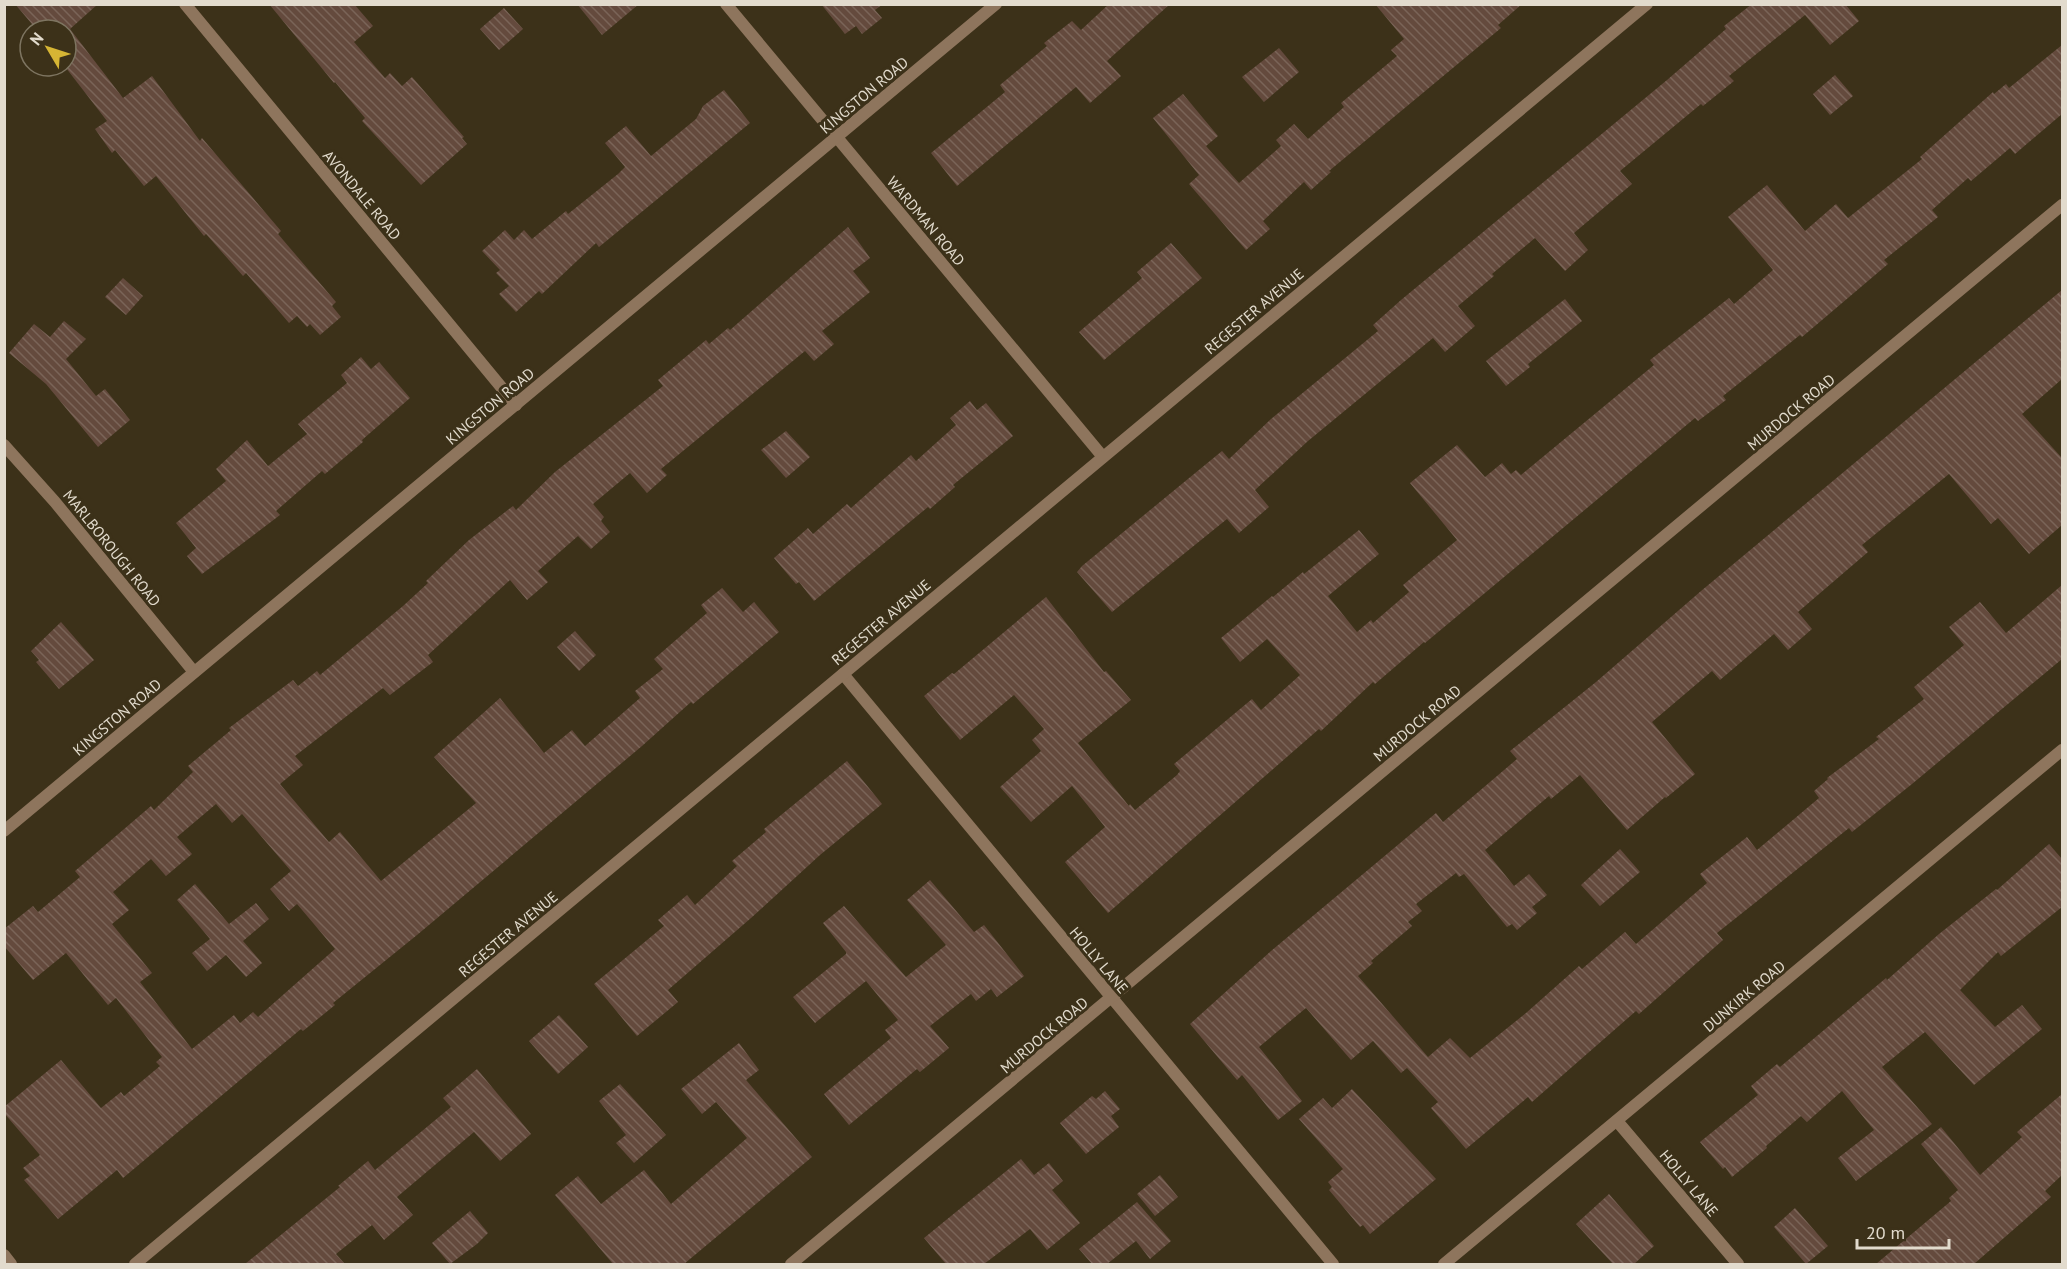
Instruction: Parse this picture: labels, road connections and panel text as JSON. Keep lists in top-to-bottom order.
{
  "streets": {
    "street": [
      "KINGSTON ROAD",
      "AVONDALE ROAD",
      "WARDMAN ROAD",
      "REGESTER AVENUE",
      "MURDOCK ROAD",
      "MARLBOROUGH ROAD",
      "HOLLY LANE",
      "DUNKIRK ROAD"
    ]
  },
  "crossings": [
    ["KINGSTON ROAD", "AVONDALE ROAD"],
    ["KINGSTON ROAD", "WARDMAN ROAD"],
    ["KINGSTON ROAD", "MARLBOROUGH ROAD"],
    ["WARDMAN ROAD", "REGESTER AVENUE"],
    ["REGESTER AVENUE", "HOLLY LANE"],
    ["MURDOCK ROAD", "HOLLY LANE"],
    ["HOLLY LANE", "DUNKIRK ROAD"]
  ],
  "scale_bar": "20 m",
  "north": "top left"
}
